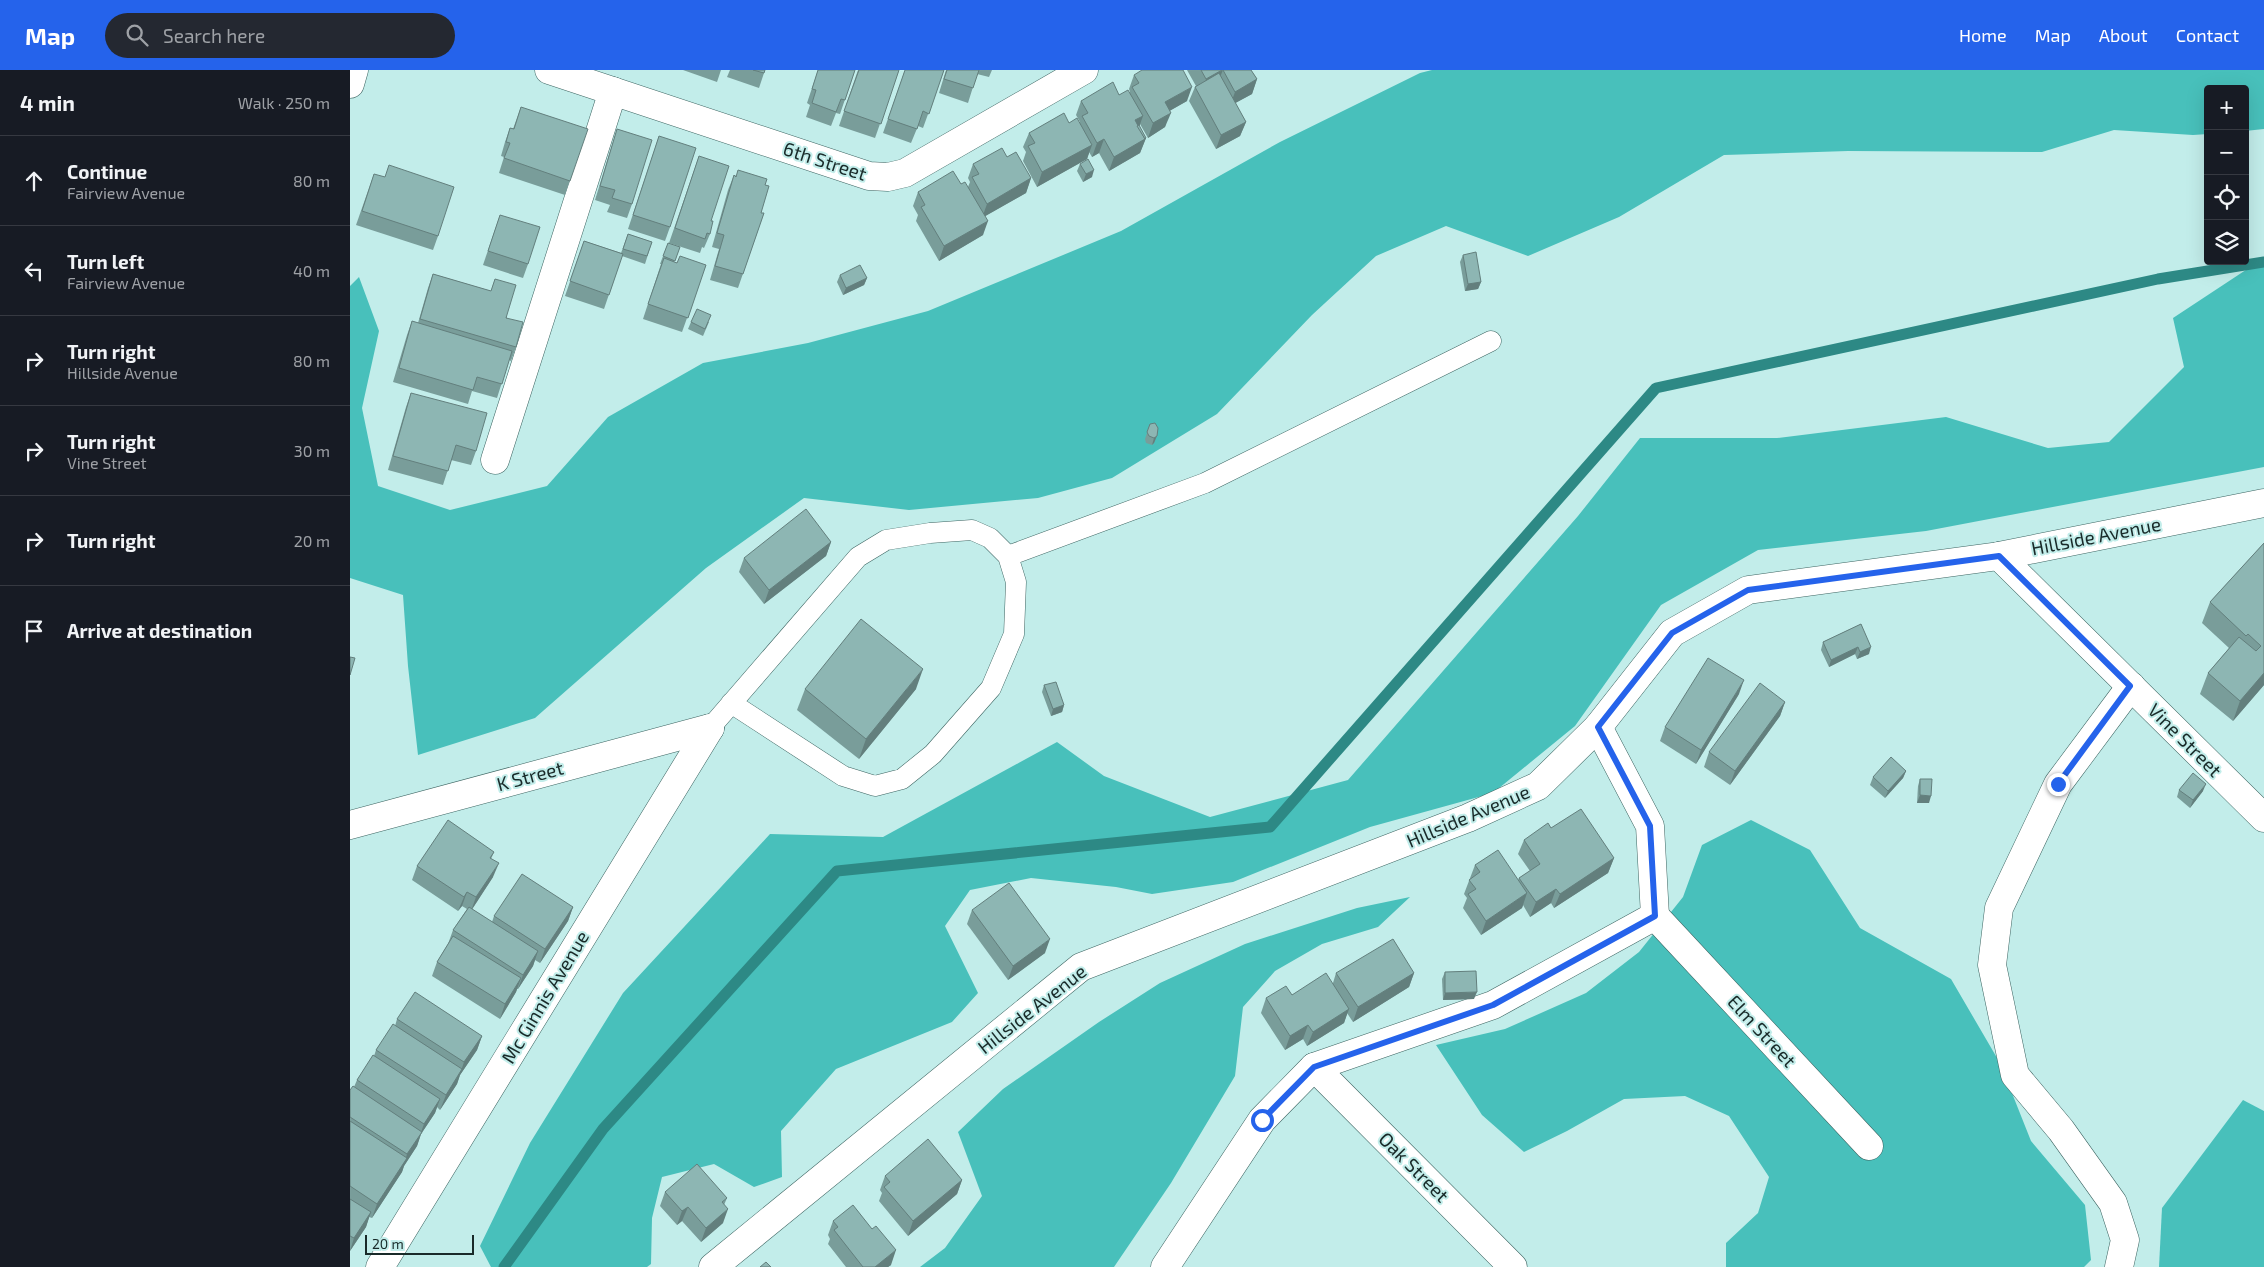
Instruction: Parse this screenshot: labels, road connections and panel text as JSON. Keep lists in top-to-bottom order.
{
  "streets": {
    "street": [
      "6th Street",
      "Hillside Avenue",
      "Vine Street",
      "K Street",
      "Mc Ginnis Avenue",
      "Elm Street",
      "Oak Street"
    ]
  },
  "crossings": [
    ["Hillside Avenue", "Vine Street"],
    ["K Street", "Mc Ginnis Avenue"]
  ],
  "scale_bar": "20 m",
  "page": {
    "header": "Map",
    "search": "Search here",
    "nav": [
      "Home",
      "Map",
      "About",
      "Contact"
    ],
    "heading": ["4 min", "Walk · 250 m"],
    "map_buttons": ["+", "−"],
    "list": [
      ["Continue", "Fairview Avenue", "80 m"],
      ["Turn left", "Fairview Avenue", "40 m"],
      ["Turn right", "Hillside Avenue", "80 m"],
      ["Turn right", "Vine Street", "30 m"],
      ["Turn right", "20 m"],
      "Arrive at destination"
    ],
    "scale": "20 m"
  }
}
